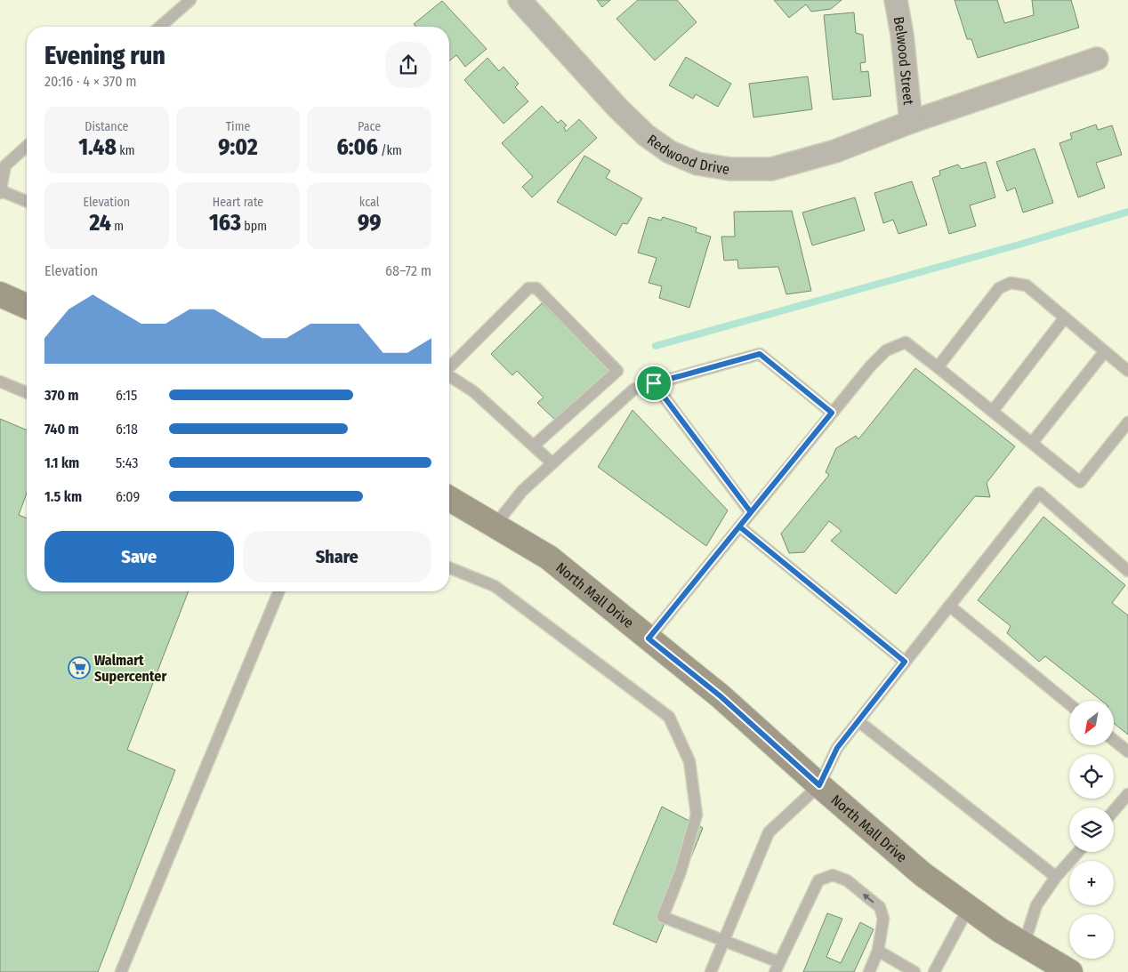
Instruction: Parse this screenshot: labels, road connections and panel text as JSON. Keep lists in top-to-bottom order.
{
  "streets": {
    "street": ["Belwood Street", "Redwood Drive", "North Mall Drive"]
  },
  "crossings": [
    ["Belwood Street", "Redwood Drive"]
  ],
  "places": {
    "supermarket": ["Walmart Supercenter"]
  },
  "north": "bottom left",
  "page": {
    "heading": ["Evening run", "20:16 · 4 × 370 m"],
    "stats": [
      ["Distance", "1.48 km"],
      ["Time", "9:02"],
      ["Pace", "6:06 /km"],
      ["Elevation", "24 m"],
      ["Heart rate", "163 bpm"],
      ["kcal", "99"]
    ],
    "chart": ["Elevation", "68–72 m"],
    "list": [
      {
        "name": "370 m",
        "note": "6:15"
      },
      {
        "name": "740 m",
        "note": "6:18"
      },
      {
        "name": "1.1 km",
        "note": "5:43"
      },
      {
        "name": "1.5 km",
        "note": "6:09"
      }
    ],
    "buttons": ["Save", "Share"],
    "map_buttons": ["+", "−"]
  }
}
